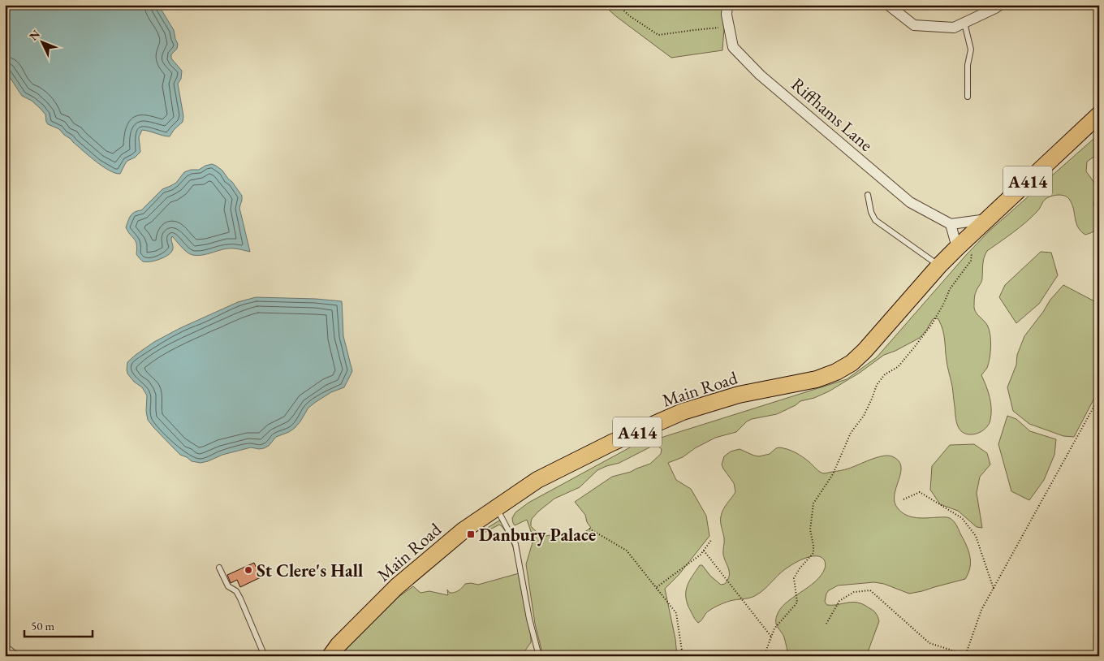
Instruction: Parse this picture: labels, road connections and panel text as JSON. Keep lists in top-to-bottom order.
{
  "streets": {
    "main road": ["A414", "Main Road"],
    "street": ["Riffhams Lane"]
  },
  "crossings": [
    ["A414", "Main Road"]
  ],
  "places": {
    "transit": ["Danbury Palace"],
    "other": ["St Clere's Hall"]
  },
  "scale_bar": "50 m",
  "north": "top left"
}
